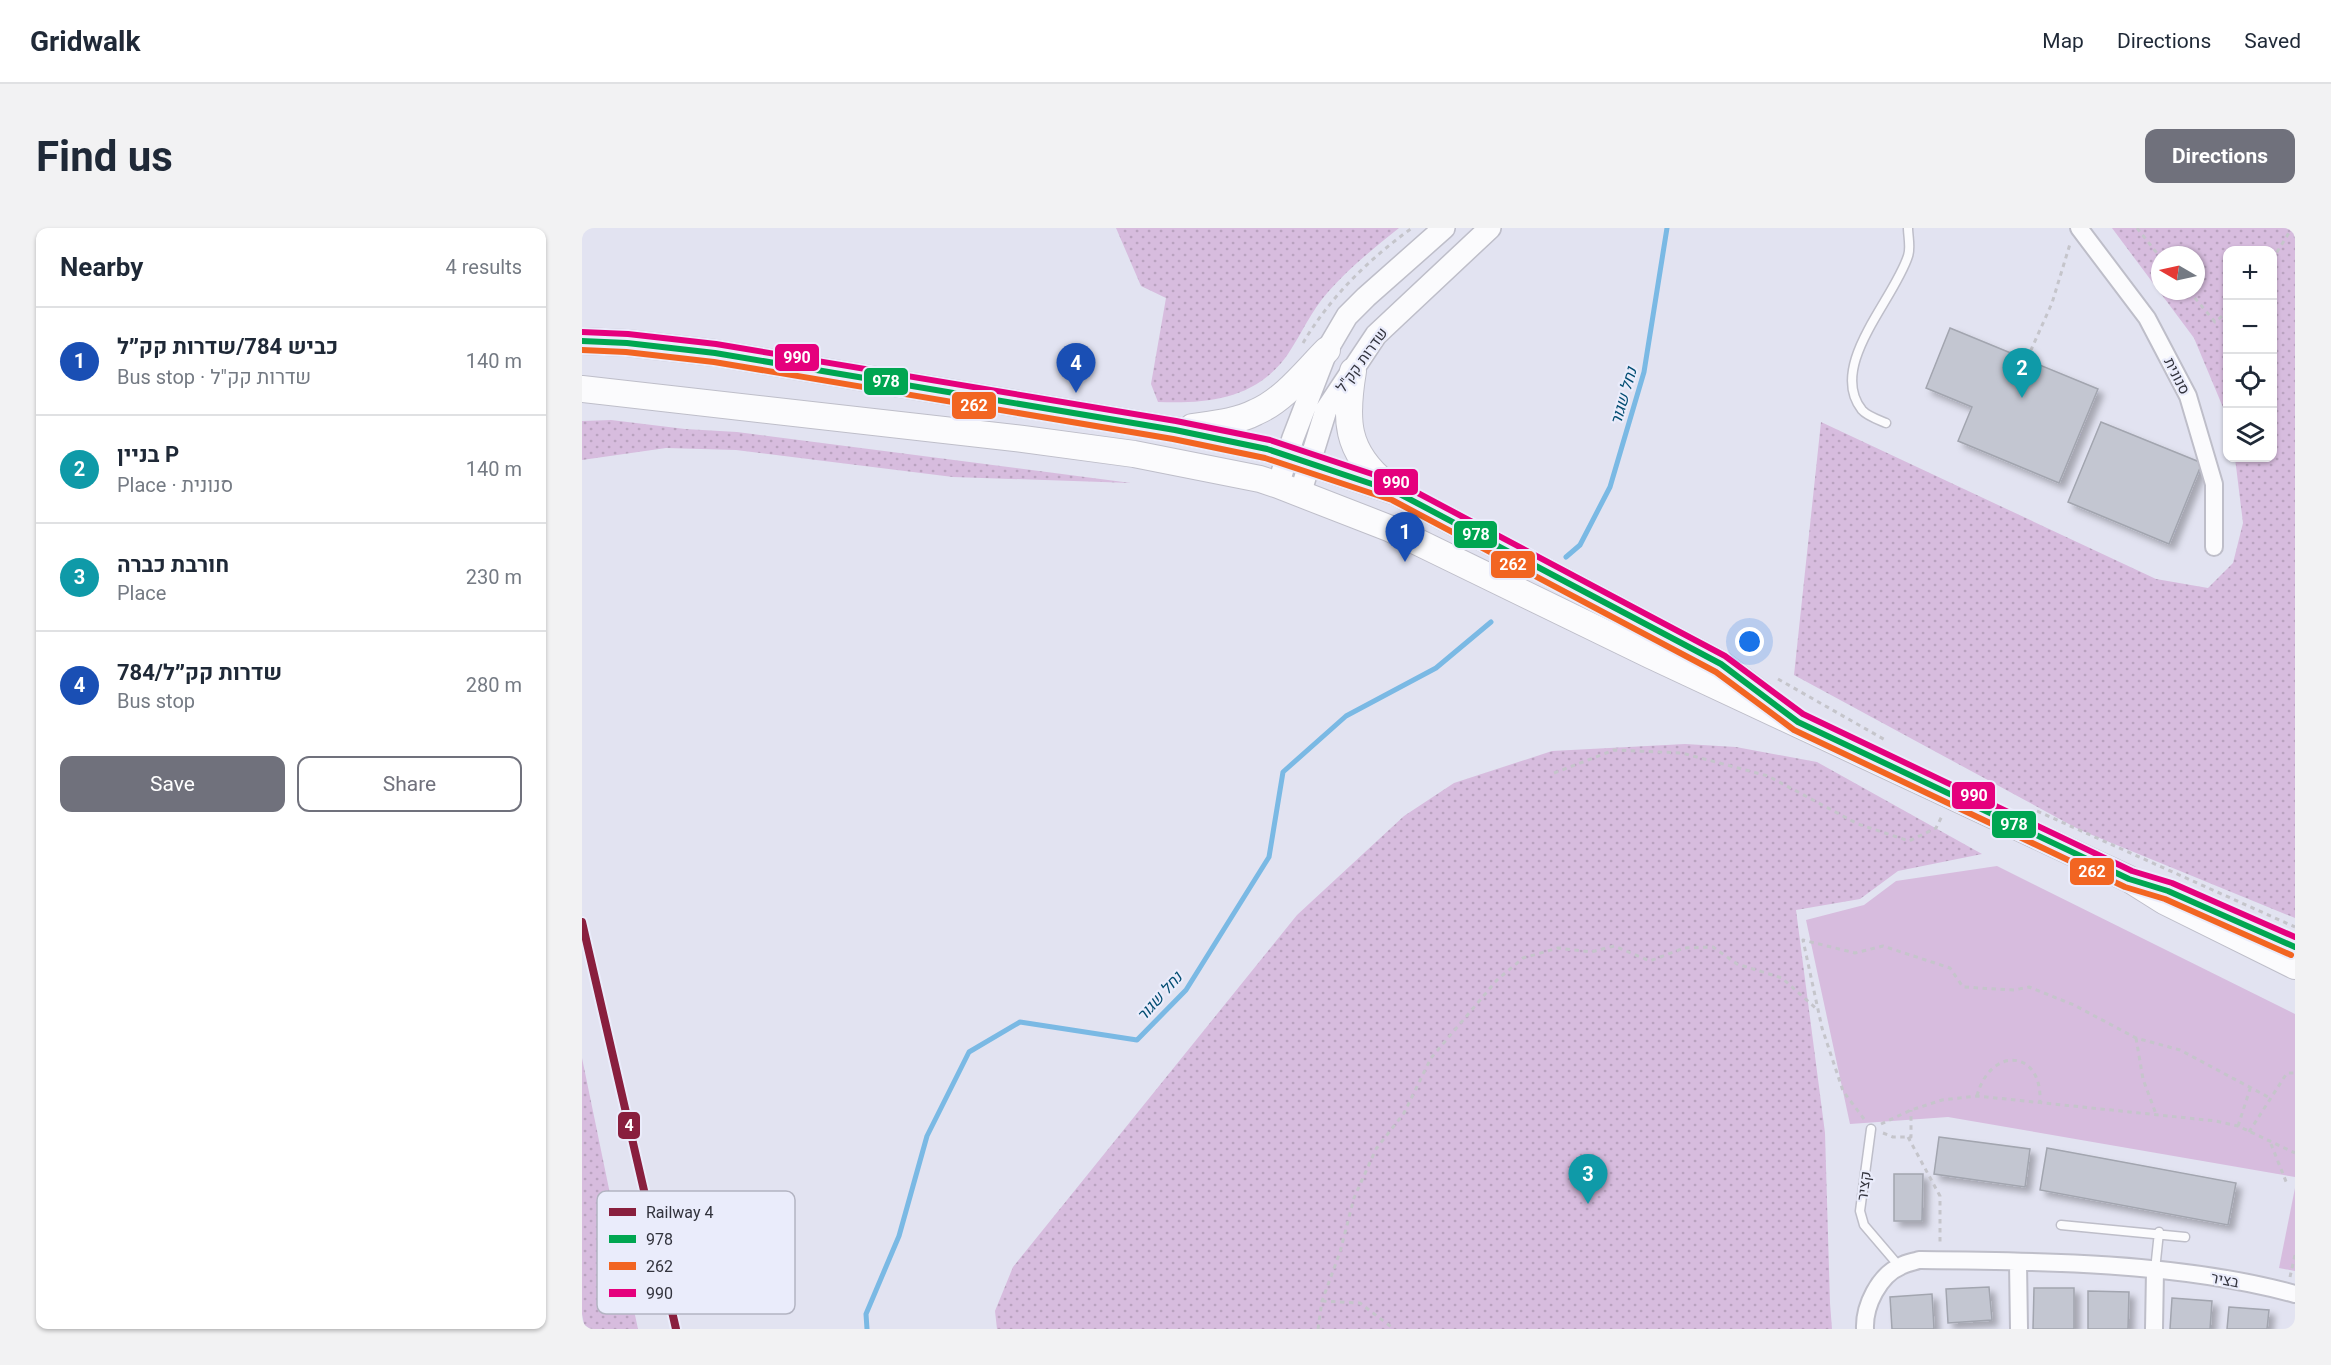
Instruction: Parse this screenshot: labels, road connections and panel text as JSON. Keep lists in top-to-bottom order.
{
  "streets": {
    "street": ["שדרות קק\"ל", "סנונית", "בציר"],
    "lane": ["קציר"]
  },
  "water": ["נחל שגור"],
  "lines": [
    "transit line 990",
    "transit line 978",
    "transit line 262",
    "rail line 4"
  ],
  "legend": [
    "Railway 4",
    "978",
    "262",
    "990"
  ],
  "north": "left",
  "page": {
    "header": "Gridwalk",
    "nav": ["Map", "Directions", "Saved"],
    "buttons": [
      "Directions",
      ["Save", "Share"]
    ],
    "title": "Find us",
    "heading": ["Nearby", "4 results"],
    "map_buttons": ["+", "−"],
    "list": [
      {
        "mark": "1",
        "name": "כביש 784/שדרות קק״ל",
        "note": "Bus stop · שדרות קק\"ל",
        "value": "140 m"
      },
      {
        "mark": "2",
        "name": "בניין P",
        "note": "Place · סנונית",
        "value": "140 m"
      },
      {
        "mark": "3",
        "name": "חורבת כברה",
        "note": "Place",
        "value": "230 m"
      },
      {
        "mark": "4",
        "name": "784/שדרות קק״ל",
        "note": "Bus stop",
        "value": "280 m"
      }
    ],
    "pins": [
      "4",
      "2",
      "1",
      "3"
    ]
  }
}
